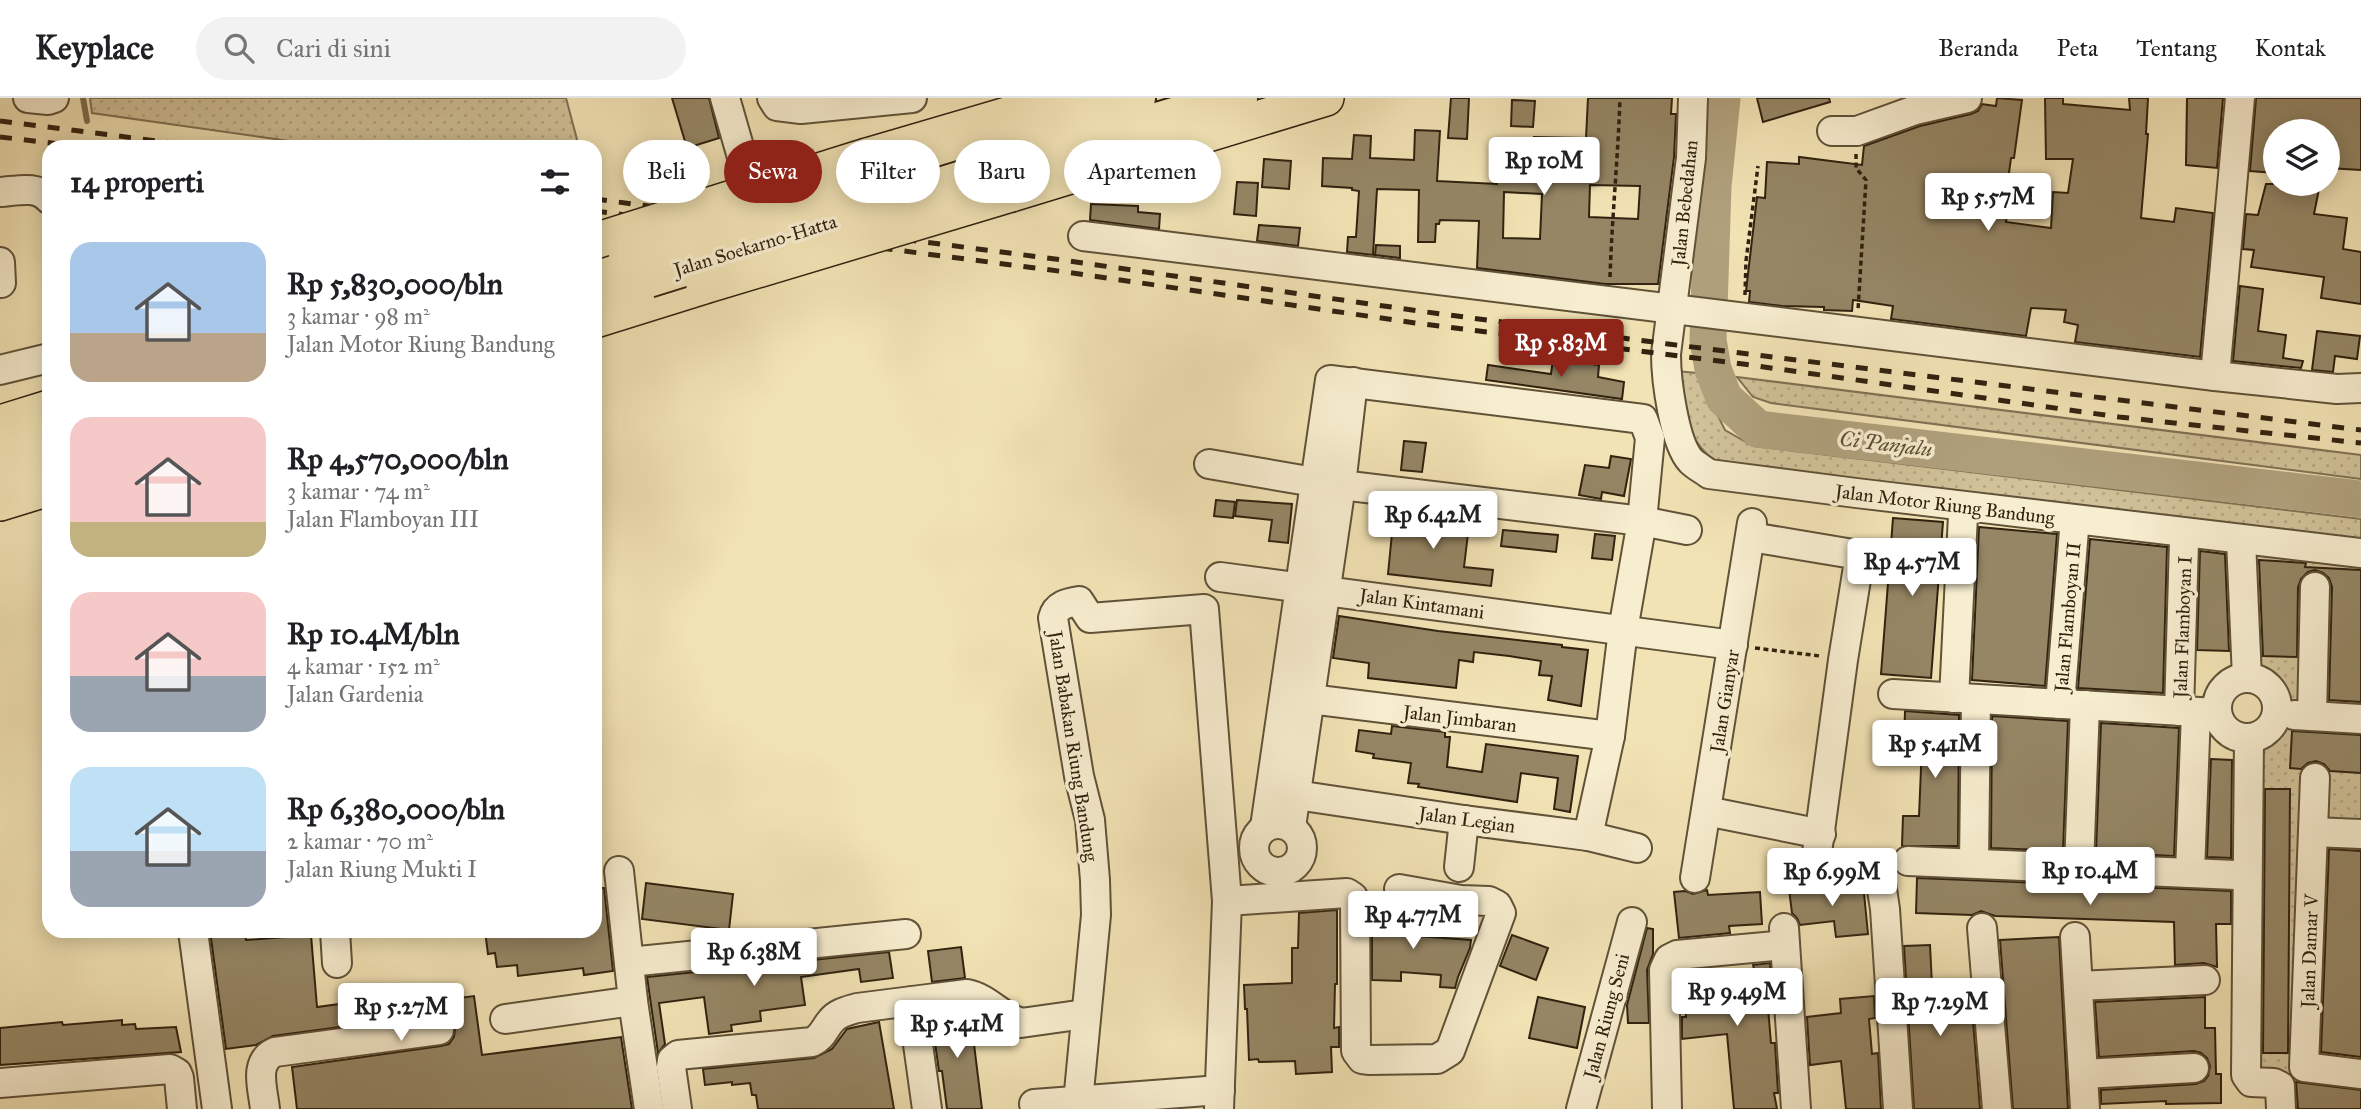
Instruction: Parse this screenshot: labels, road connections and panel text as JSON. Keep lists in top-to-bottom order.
{
  "streets": {
    "highway": ["Jalan Soekarno-Hatta"],
    "street": [
      "Jalan Bebedahan",
      "Jalan Motor Riung Bandung",
      "Jalan Kintamani",
      "Jalan Flamboyan II",
      "Jalan Flamboyan I",
      "Jalan Gianyar",
      "Jalan Jimbaran",
      "Jalan Babakan Riung Bandung",
      "Jalan Legian",
      "Jalan Damar V",
      "Jalan Riung Seni"
    ]
  },
  "crossings": [
    ["Jalan Bebedahan", "Jalan Motor Riung Bandung"],
    ["Jalan Kintamani", "Jalan Gianyar"]
  ],
  "water": ["Ci Panjalu"],
  "page": {
    "header": "Keyplace",
    "search": "Cari di sini",
    "nav": [
      "Beranda",
      "Peta",
      "Tentang",
      "Kontak"
    ],
    "price": [
      "Rp 10M",
      "Rp 5.57M",
      "Rp 5.83M",
      "Rp 6.42M",
      "Rp 4.57M",
      "Rp 5.41M",
      "Rp 10.4M",
      "Rp 6.99M",
      "Rp 4.77M",
      "Rp 6.38M",
      "Rp 9.49M",
      "Rp 7.29M",
      "Rp 5.27M",
      "Rp 5.41M"
    ],
    "chip": [
      "Beli",
      "Sewa",
      "Filter",
      "Baru",
      "Apartemen"
    ],
    "heading": "14 properti",
    "list": [
      {
        "name": "Rp 5,830,000/bln",
        "note": "3 kamar · 98 m² · Jalan Motor Riung Bandung"
      },
      {
        "name": "Rp 4,570,000/bln",
        "note": "3 kamar · 74 m² · Jalan Flamboyan III"
      },
      {
        "name": "Rp 10.4M/bln",
        "note": "4 kamar · 152 m² · Jalan Gardenia"
      },
      {
        "name": "Rp 6,380,000/bln",
        "note": "2 kamar · 70 m² · Jalan Riung Mukti I"
      }
    ]
  }
}
